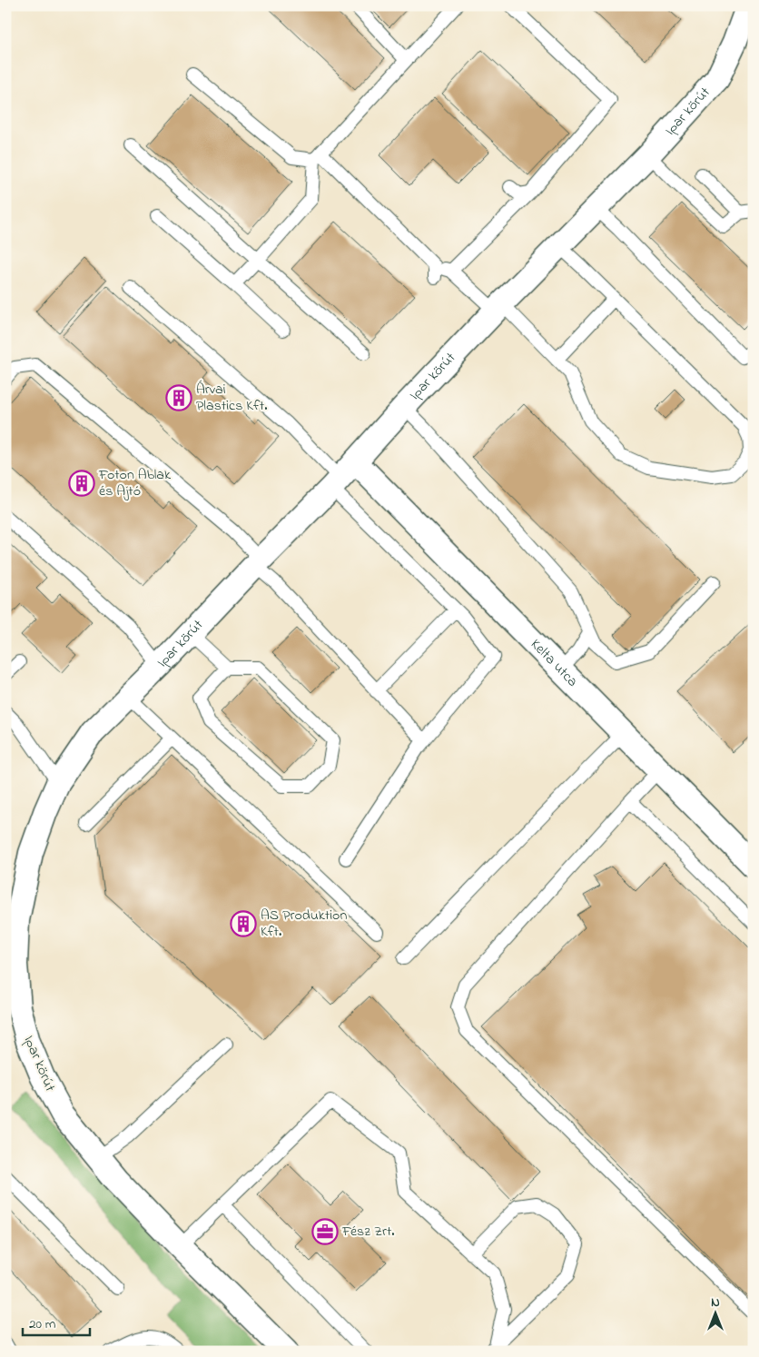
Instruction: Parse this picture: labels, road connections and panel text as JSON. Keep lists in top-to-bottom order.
{
  "streets": {
    "street": ["Ipar körút", "Kelta utca"]
  },
  "crossings": [
    ["Ipar körút", "Kelta utca"]
  ],
  "places": {
    "building": ["Árvai Plastics Kft.", "Foton Ablak és Ajtó", "AS Produktion Kft."],
    "office": ["Fész Zrt."]
  },
  "scale_bar": "20 m",
  "north": "top"
}
